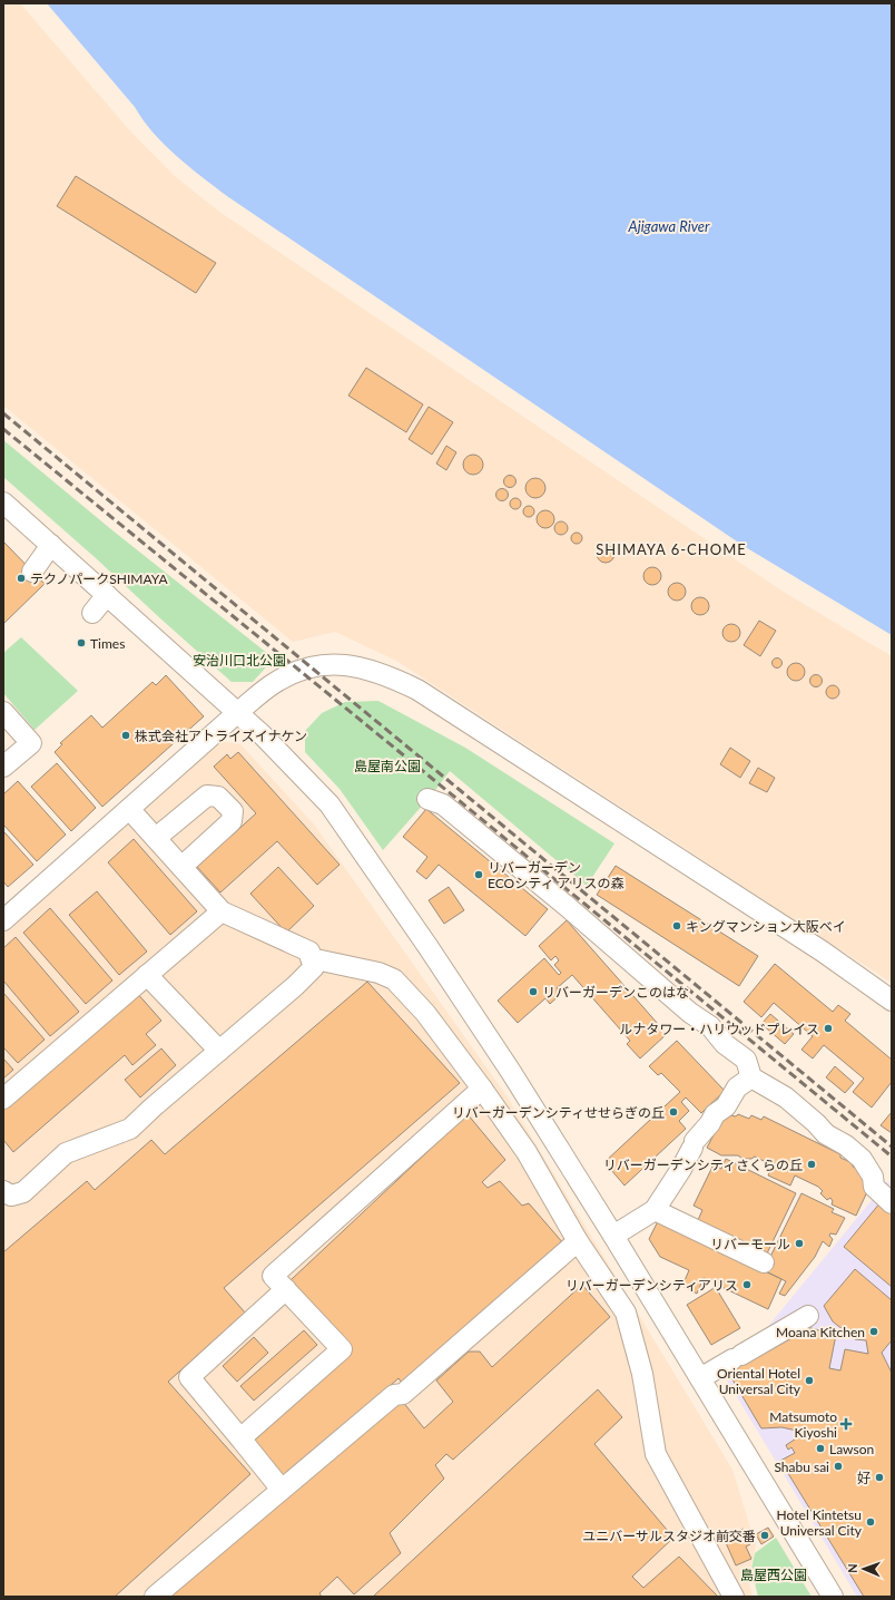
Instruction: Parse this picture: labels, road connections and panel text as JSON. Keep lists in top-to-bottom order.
{
  "districts": ["SHIMAYA 6-CHOME"],
  "water": ["Ajigawa River"],
  "parks": ["安治川口北公園", "島屋南公園", "島屋西公園"],
  "places": {
    "other": [
      "テクノパークSHIMAYA",
      "Times",
      "株式会社アトライズイナケン",
      "リバーガーデン ECOシティ アリスの森",
      "キングマンション大阪ベイ",
      "リバーガーデンこのはな",
      "ルナタワー・ハリウッドプレイス",
      "リバーガーデンシティせせらぎの丘",
      "リバーガーデンシティさくらの丘",
      "リバーモール",
      "リバーガーデンシティアリス",
      "Moana Kitchen",
      "Oriental Hotel Universal City",
      "Lawson",
      "Shabu sai",
      "好",
      "Hotel Kintetsu Universal City",
      "ユニバーサルスタジオ前交番"
    ],
    "health": ["Matsumoto Kiyoshi"]
  },
  "north": "left"
}
